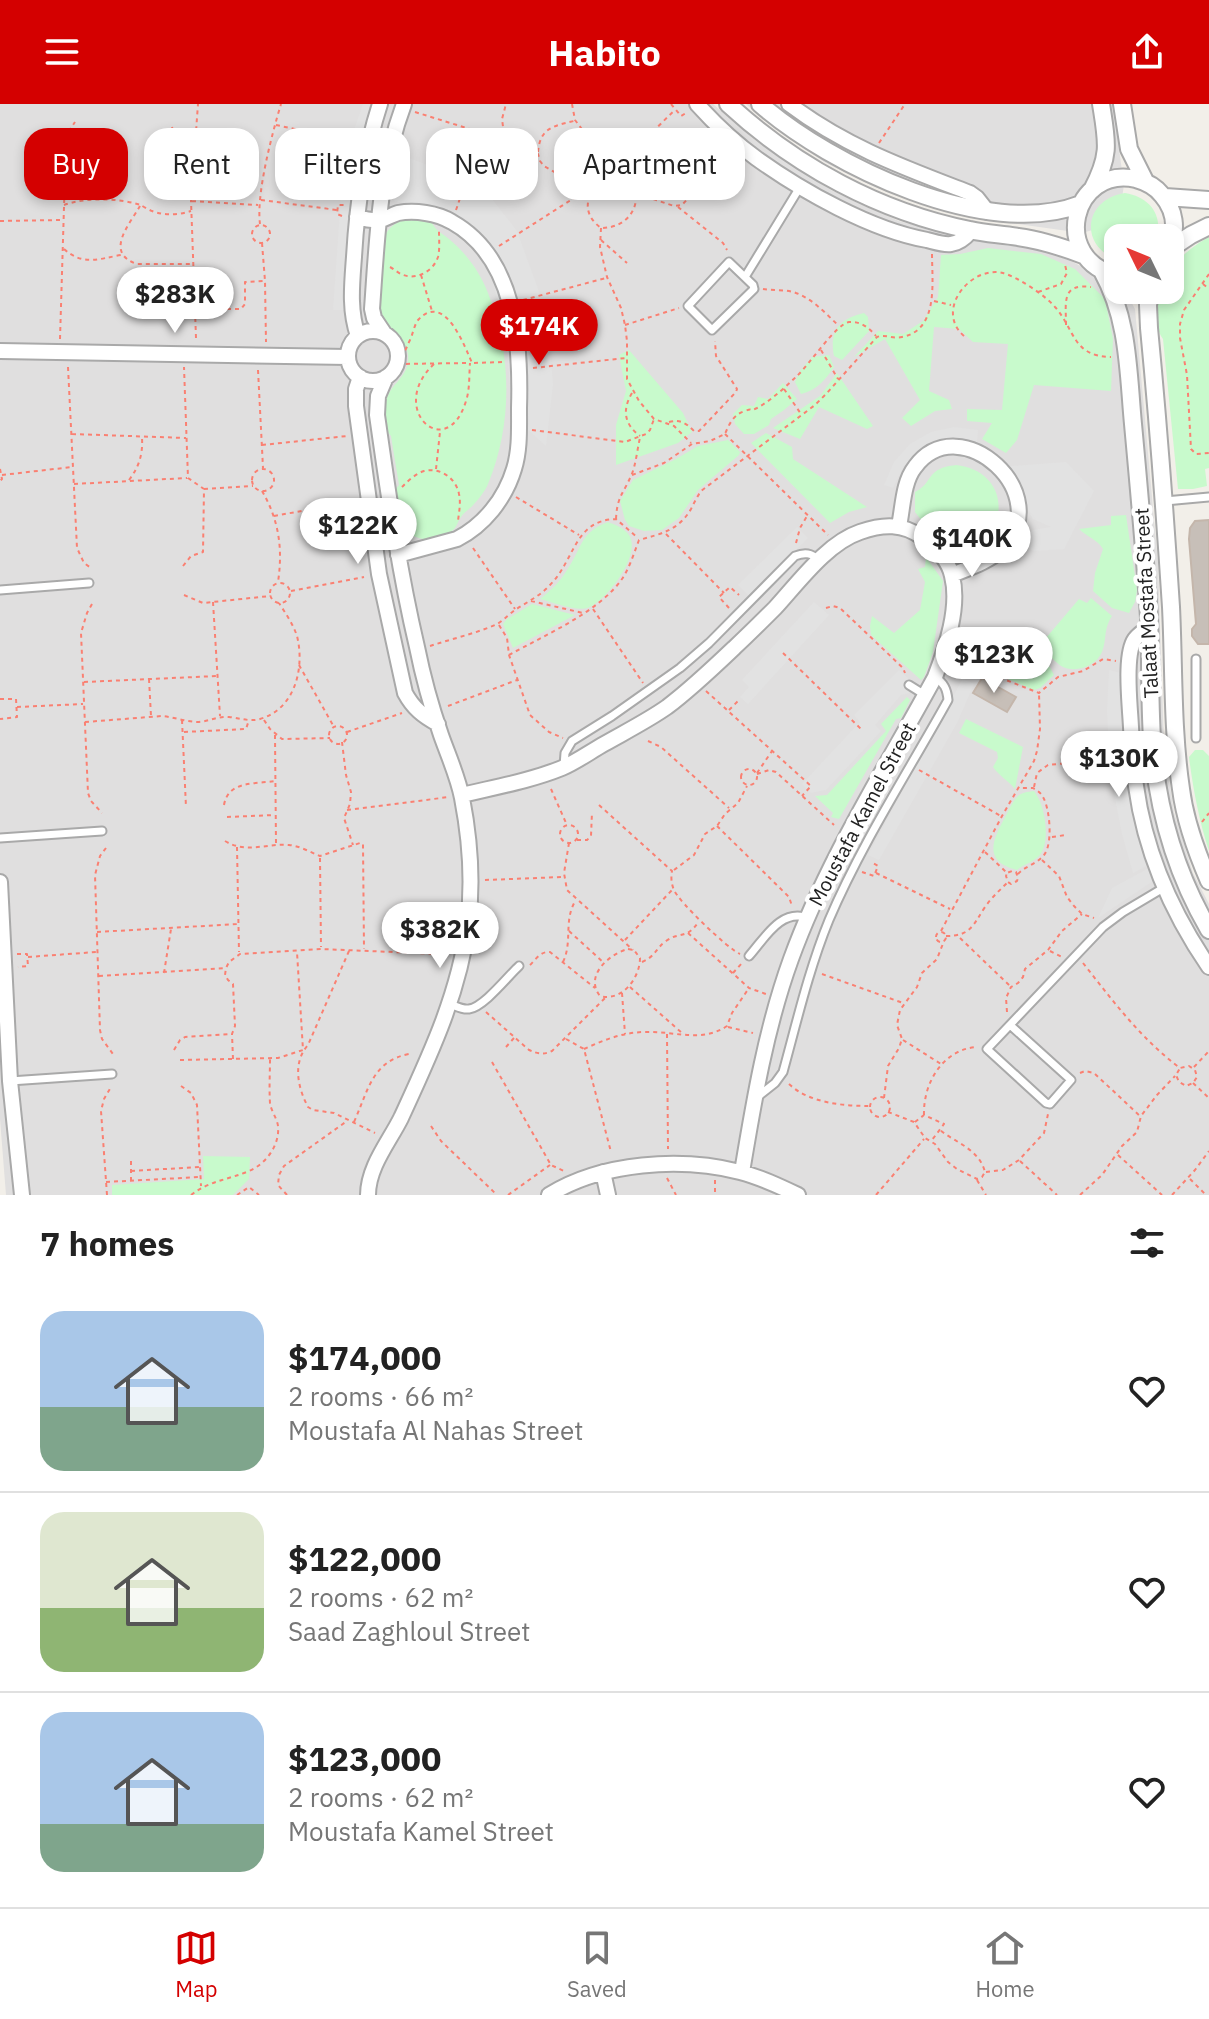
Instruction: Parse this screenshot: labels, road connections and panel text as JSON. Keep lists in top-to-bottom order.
{
  "streets": {
    "street": ["Talaat Mostafa Street", "Moustafa Kamel Street"]
  },
  "north": "top left",
  "page": {
    "header": "Habito",
    "chip": [
      "Buy",
      "Rent",
      "Filters",
      "New",
      "Apartment"
    ],
    "price": [
      "$283K",
      "$174K",
      "$122K",
      "$140K",
      "$123K",
      "$130K",
      "$382K"
    ],
    "heading": "7 homes",
    "list": [
      {
        "name": "$174,000",
        "note": "2 rooms · 66 m² · Moustafa Al Nahas Street"
      },
      {
        "name": "$122,000",
        "note": "2 rooms · 62 m² · Saad Zaghloul Street"
      },
      {
        "name": "$123,000",
        "note": "2 rooms · 62 m² · Moustafa Kamel Street"
      }
    ],
    "tabs": ["Map", "Saved", "Home"]
  }
}
